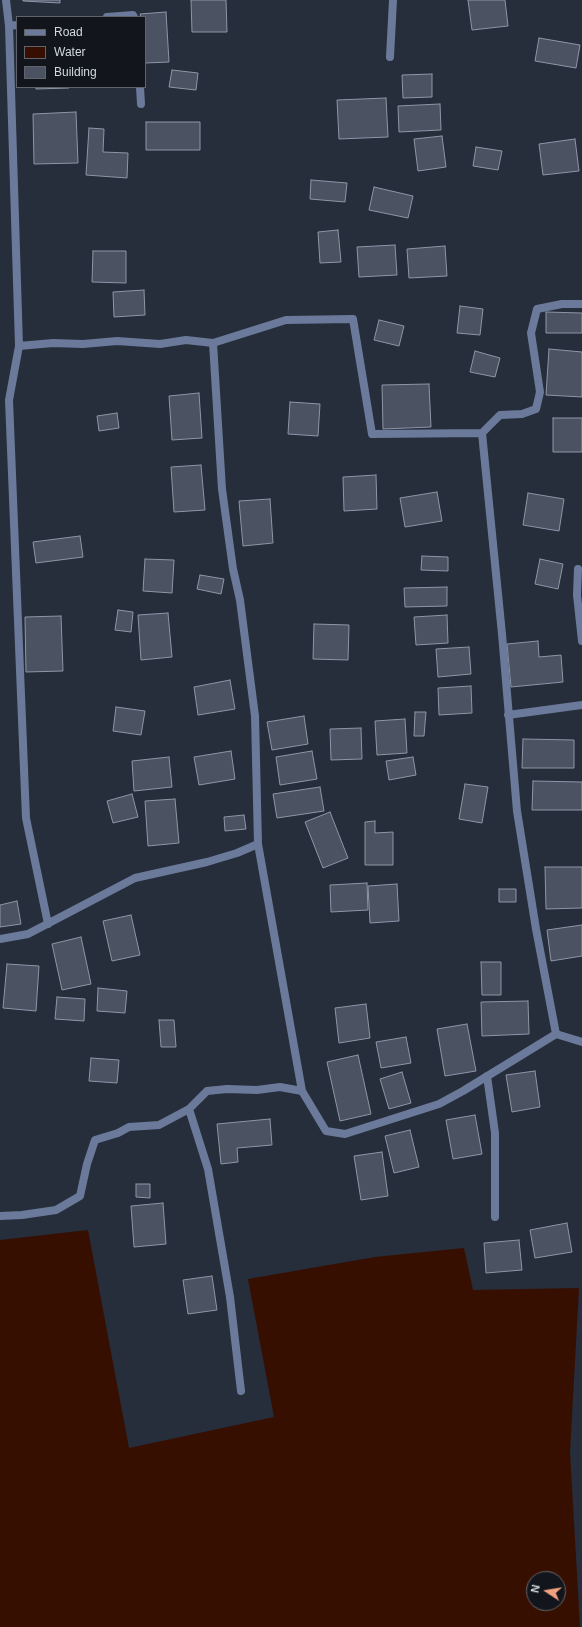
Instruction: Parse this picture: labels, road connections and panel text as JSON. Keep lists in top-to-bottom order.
{
  "legend": ["Road", "Water", "Building"],
  "north": "left"
}
